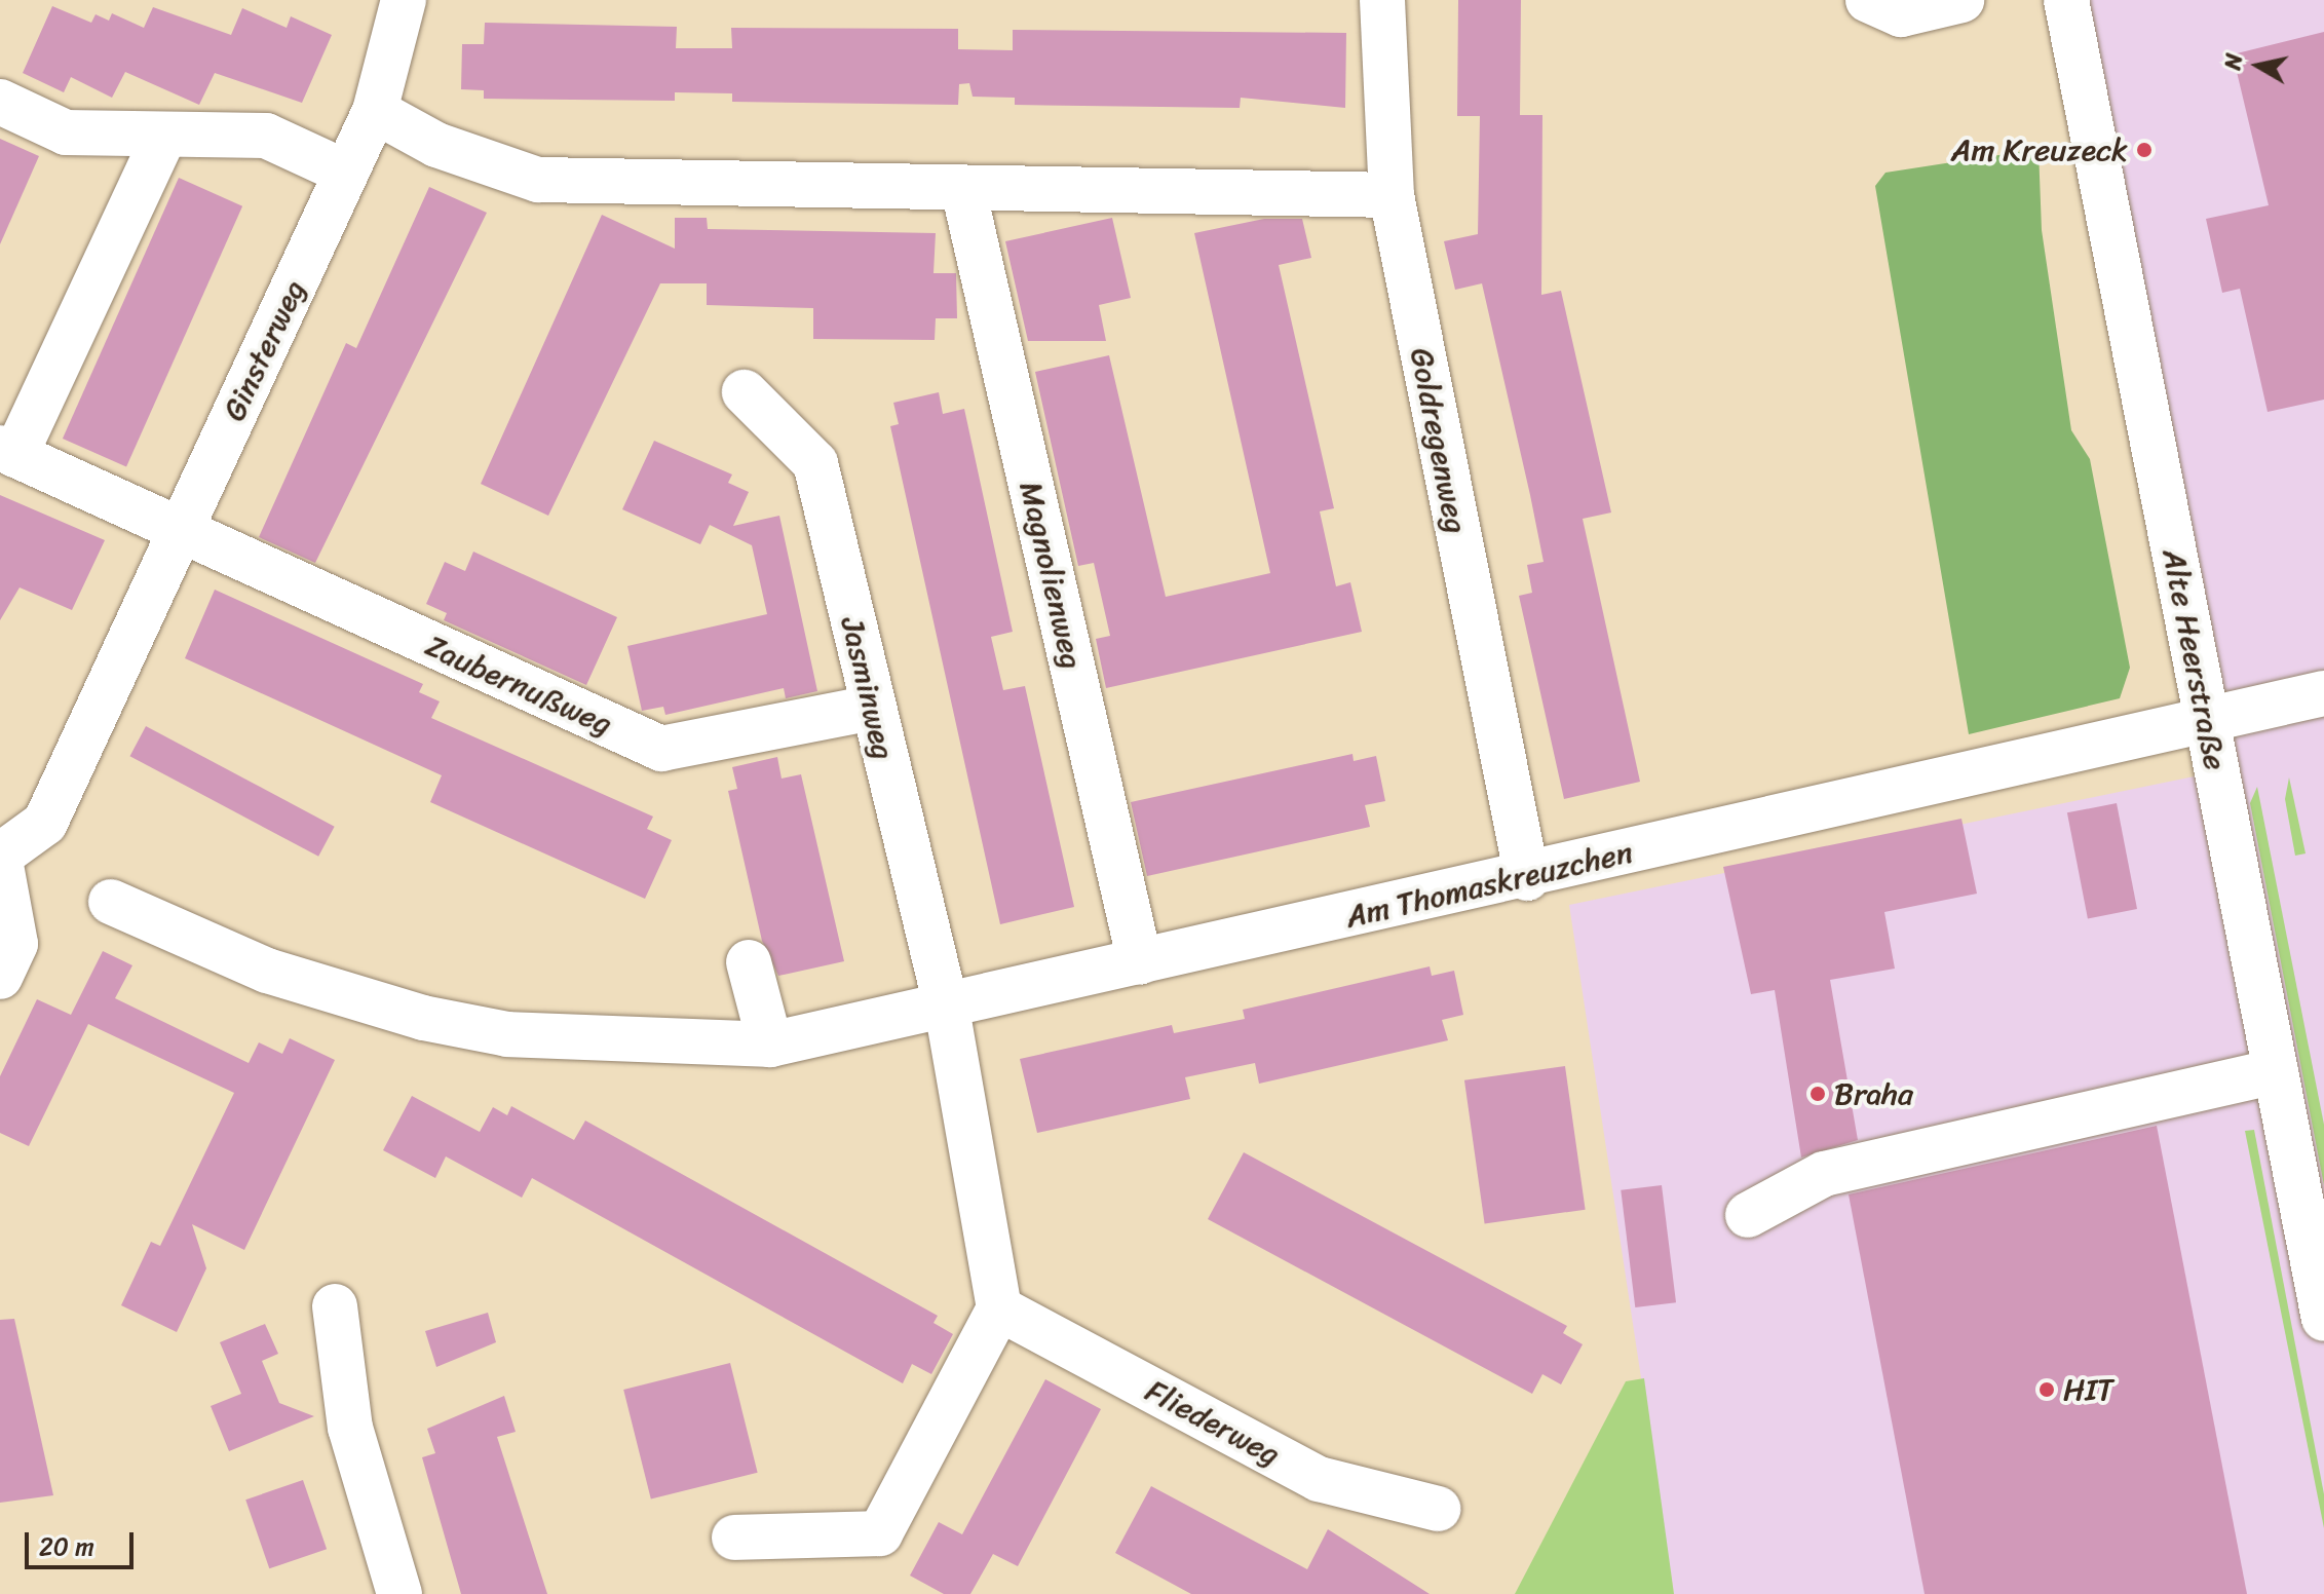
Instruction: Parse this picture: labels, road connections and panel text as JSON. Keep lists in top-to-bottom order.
{
  "streets": {
    "street": [
      "Ginsterweg",
      "Goldregenweg",
      "Magnolienweg",
      "Alte Heerstraße",
      "Zaubernußweg",
      "Jasminweg",
      "Am Thomaskreuzchen",
      "Fliederweg"
    ]
  },
  "crossings": [
    ["Ginsterweg", "Zaubernußweg"],
    ["Goldregenweg", "Am Thomaskreuzchen"],
    ["Magnolienweg", "Am Thomaskreuzchen"],
    ["Alte Heerstraße", "Am Thomaskreuzchen"],
    ["Zaubernußweg", "Jasminweg"],
    ["Jasminweg", "Am Thomaskreuzchen"]
  ],
  "places": ["Am Kreuzeck", "Braha", "HIT"],
  "scale_bar": "20 m",
  "north": "left"
}
